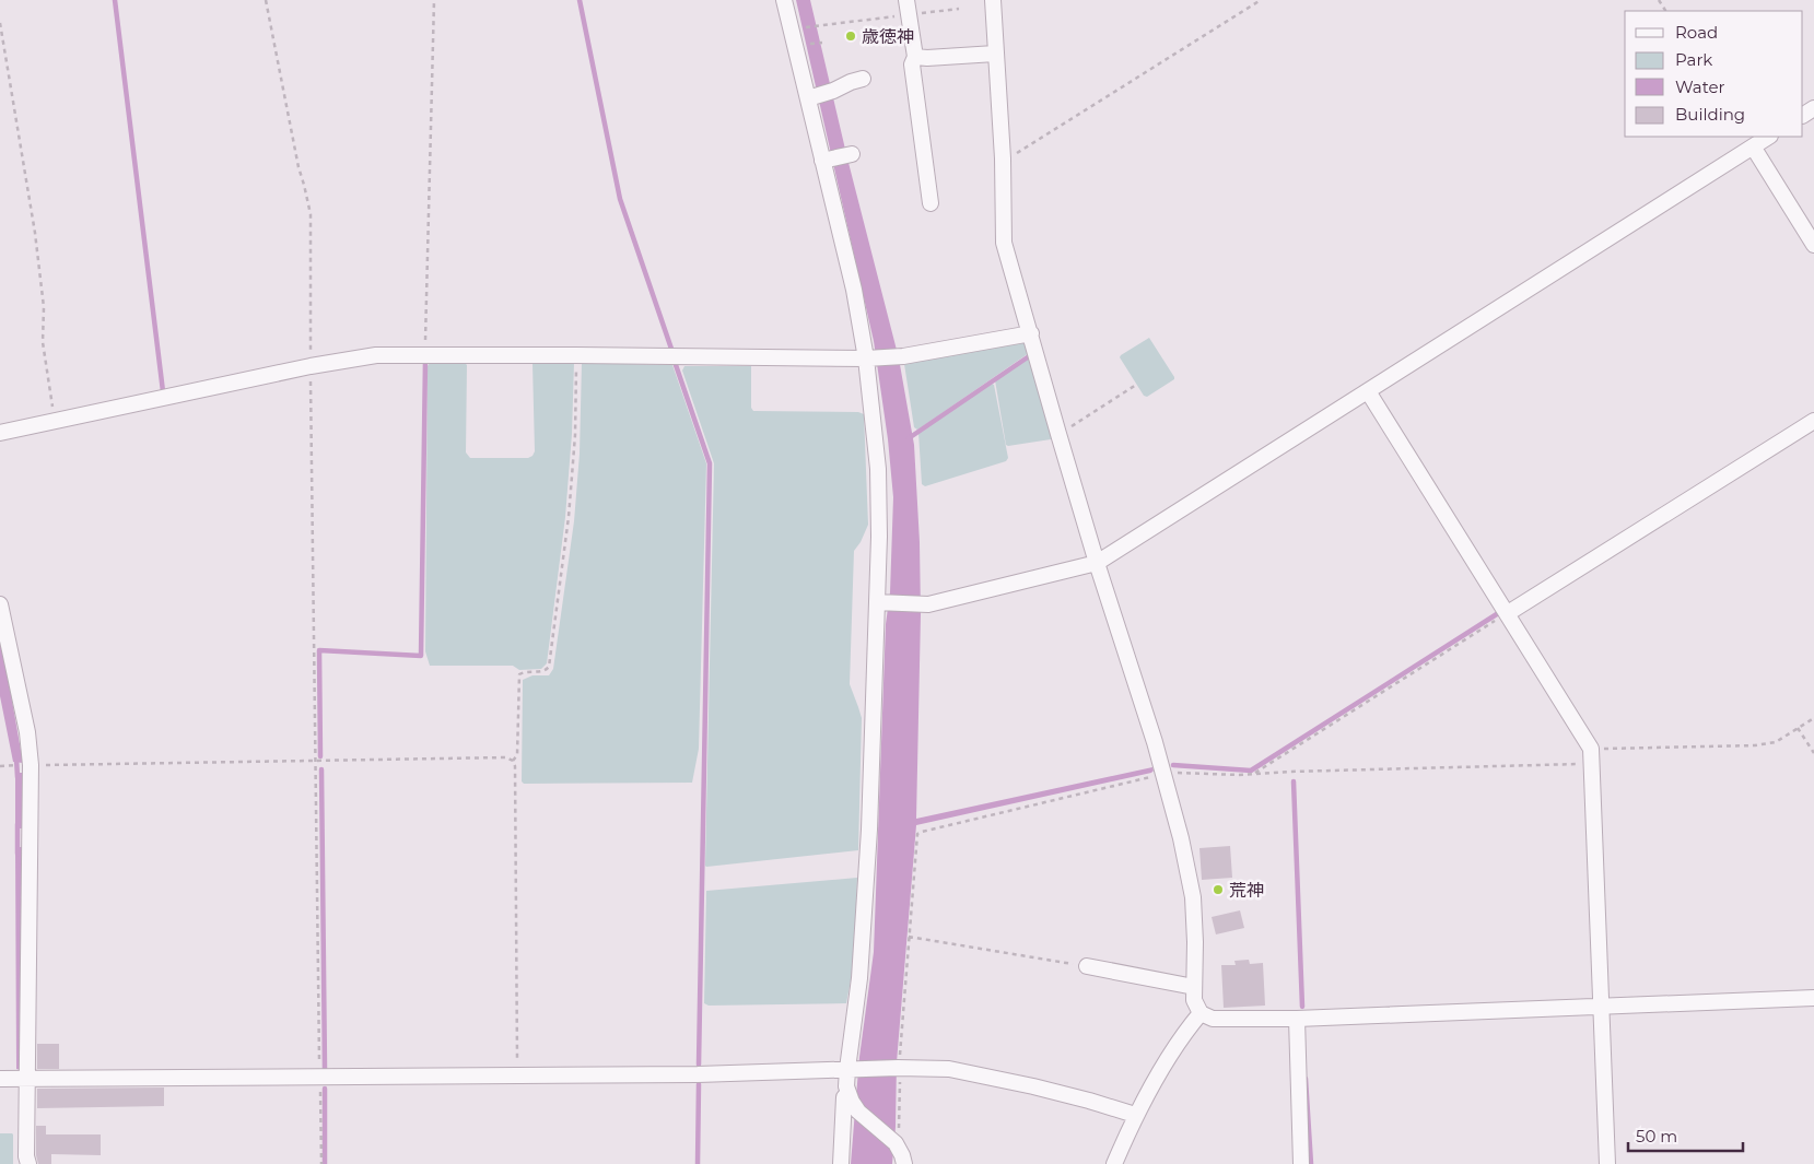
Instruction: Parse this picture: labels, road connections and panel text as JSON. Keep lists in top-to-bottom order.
{
  "places": ["歳徳神", "荒神"],
  "legend": [
    "Road",
    "Park",
    "Water",
    "Building"
  ],
  "scale_bar": "50 m"
}
